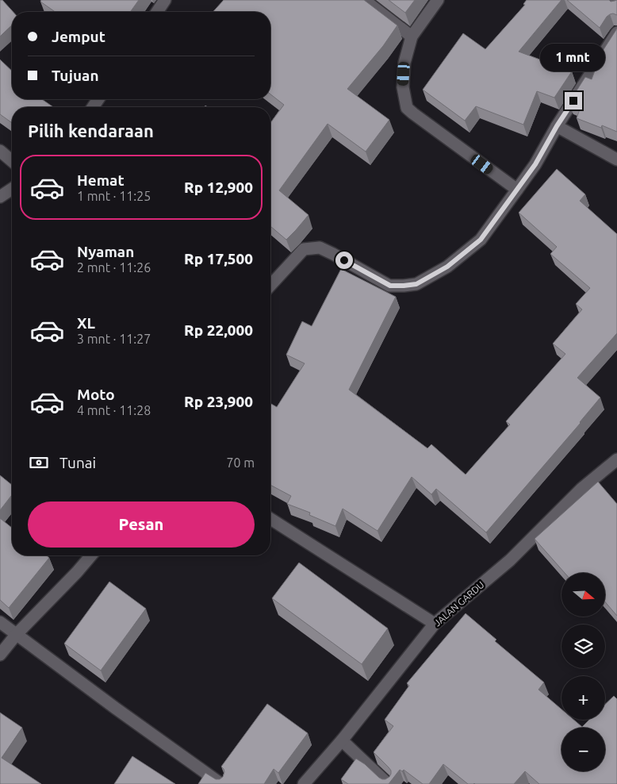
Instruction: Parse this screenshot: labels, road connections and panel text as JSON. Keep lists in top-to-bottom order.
{
  "streets": {
    "street": ["JALAN GARDU"]
  },
  "north": "right",
  "page": {
    "banner": ["Jemput", "Tujuan"],
    "bubble": "1 mnt",
    "heading": "Pilih kendaraan",
    "list": [
      {
        "name": "Hemat",
        "note": "1 mnt · 11:25",
        "value": "Rp 12,900"
      },
      {
        "name": "Nyaman",
        "note": "2 mnt · 11:26",
        "value": "Rp 17,500"
      },
      {
        "name": "XL",
        "note": "3 mnt · 11:27",
        "value": "Rp 22,000"
      },
      {
        "name": "Moto",
        "note": "4 mnt · 11:28",
        "value": "Rp 23,900"
      }
    ],
    "pay": ["Tunai", "70 m"],
    "buttons": "Pesan",
    "map_buttons": ["+", "−"]
  }
}
